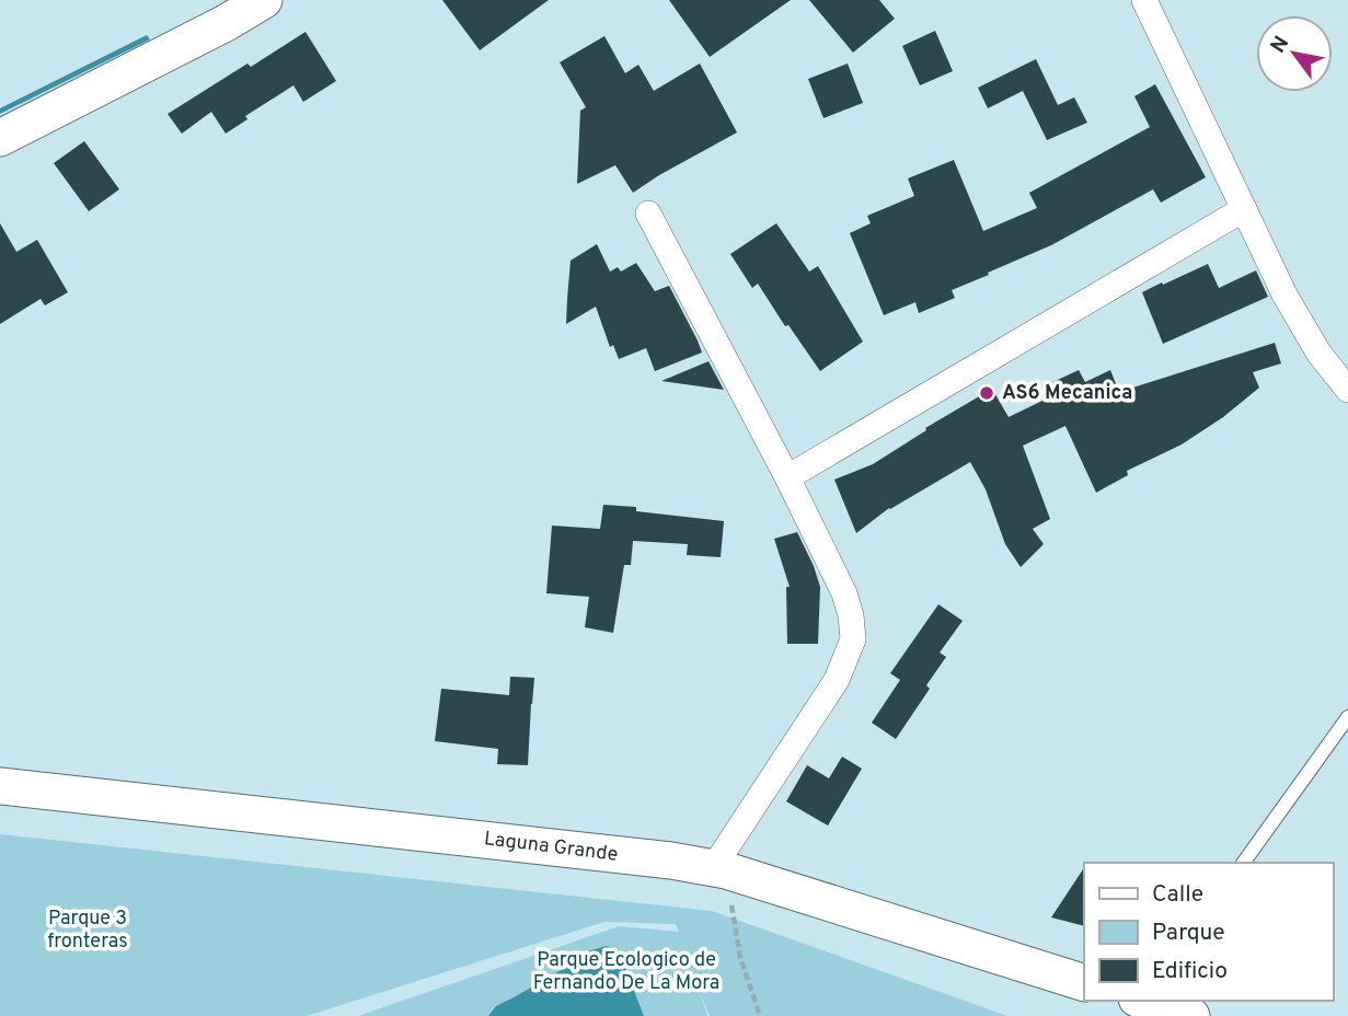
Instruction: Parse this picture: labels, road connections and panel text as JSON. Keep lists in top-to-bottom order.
{
  "streets": {
    "main road": ["Laguna Grande"]
  },
  "parks": ["Parque 3 fronteras", "Parque Ecologico de Fernando De La Mora"],
  "places": ["AS6 Mecanica"],
  "legend": ["Calle", "Parque", "Edificio"],
  "north": "top left"
}
